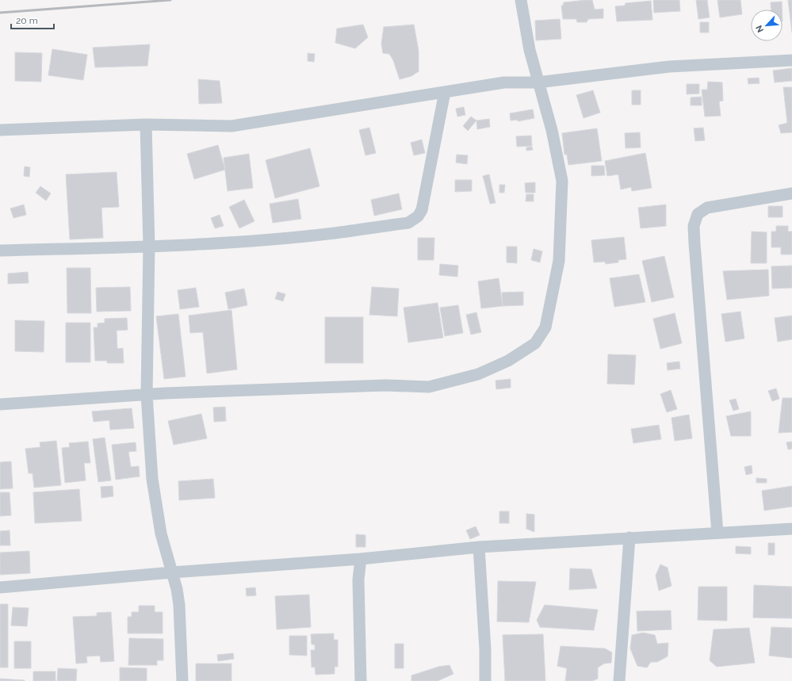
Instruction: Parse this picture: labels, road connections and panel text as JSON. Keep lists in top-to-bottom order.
{
  "scale_bar": "20 m",
  "north": "bottom left"
}
